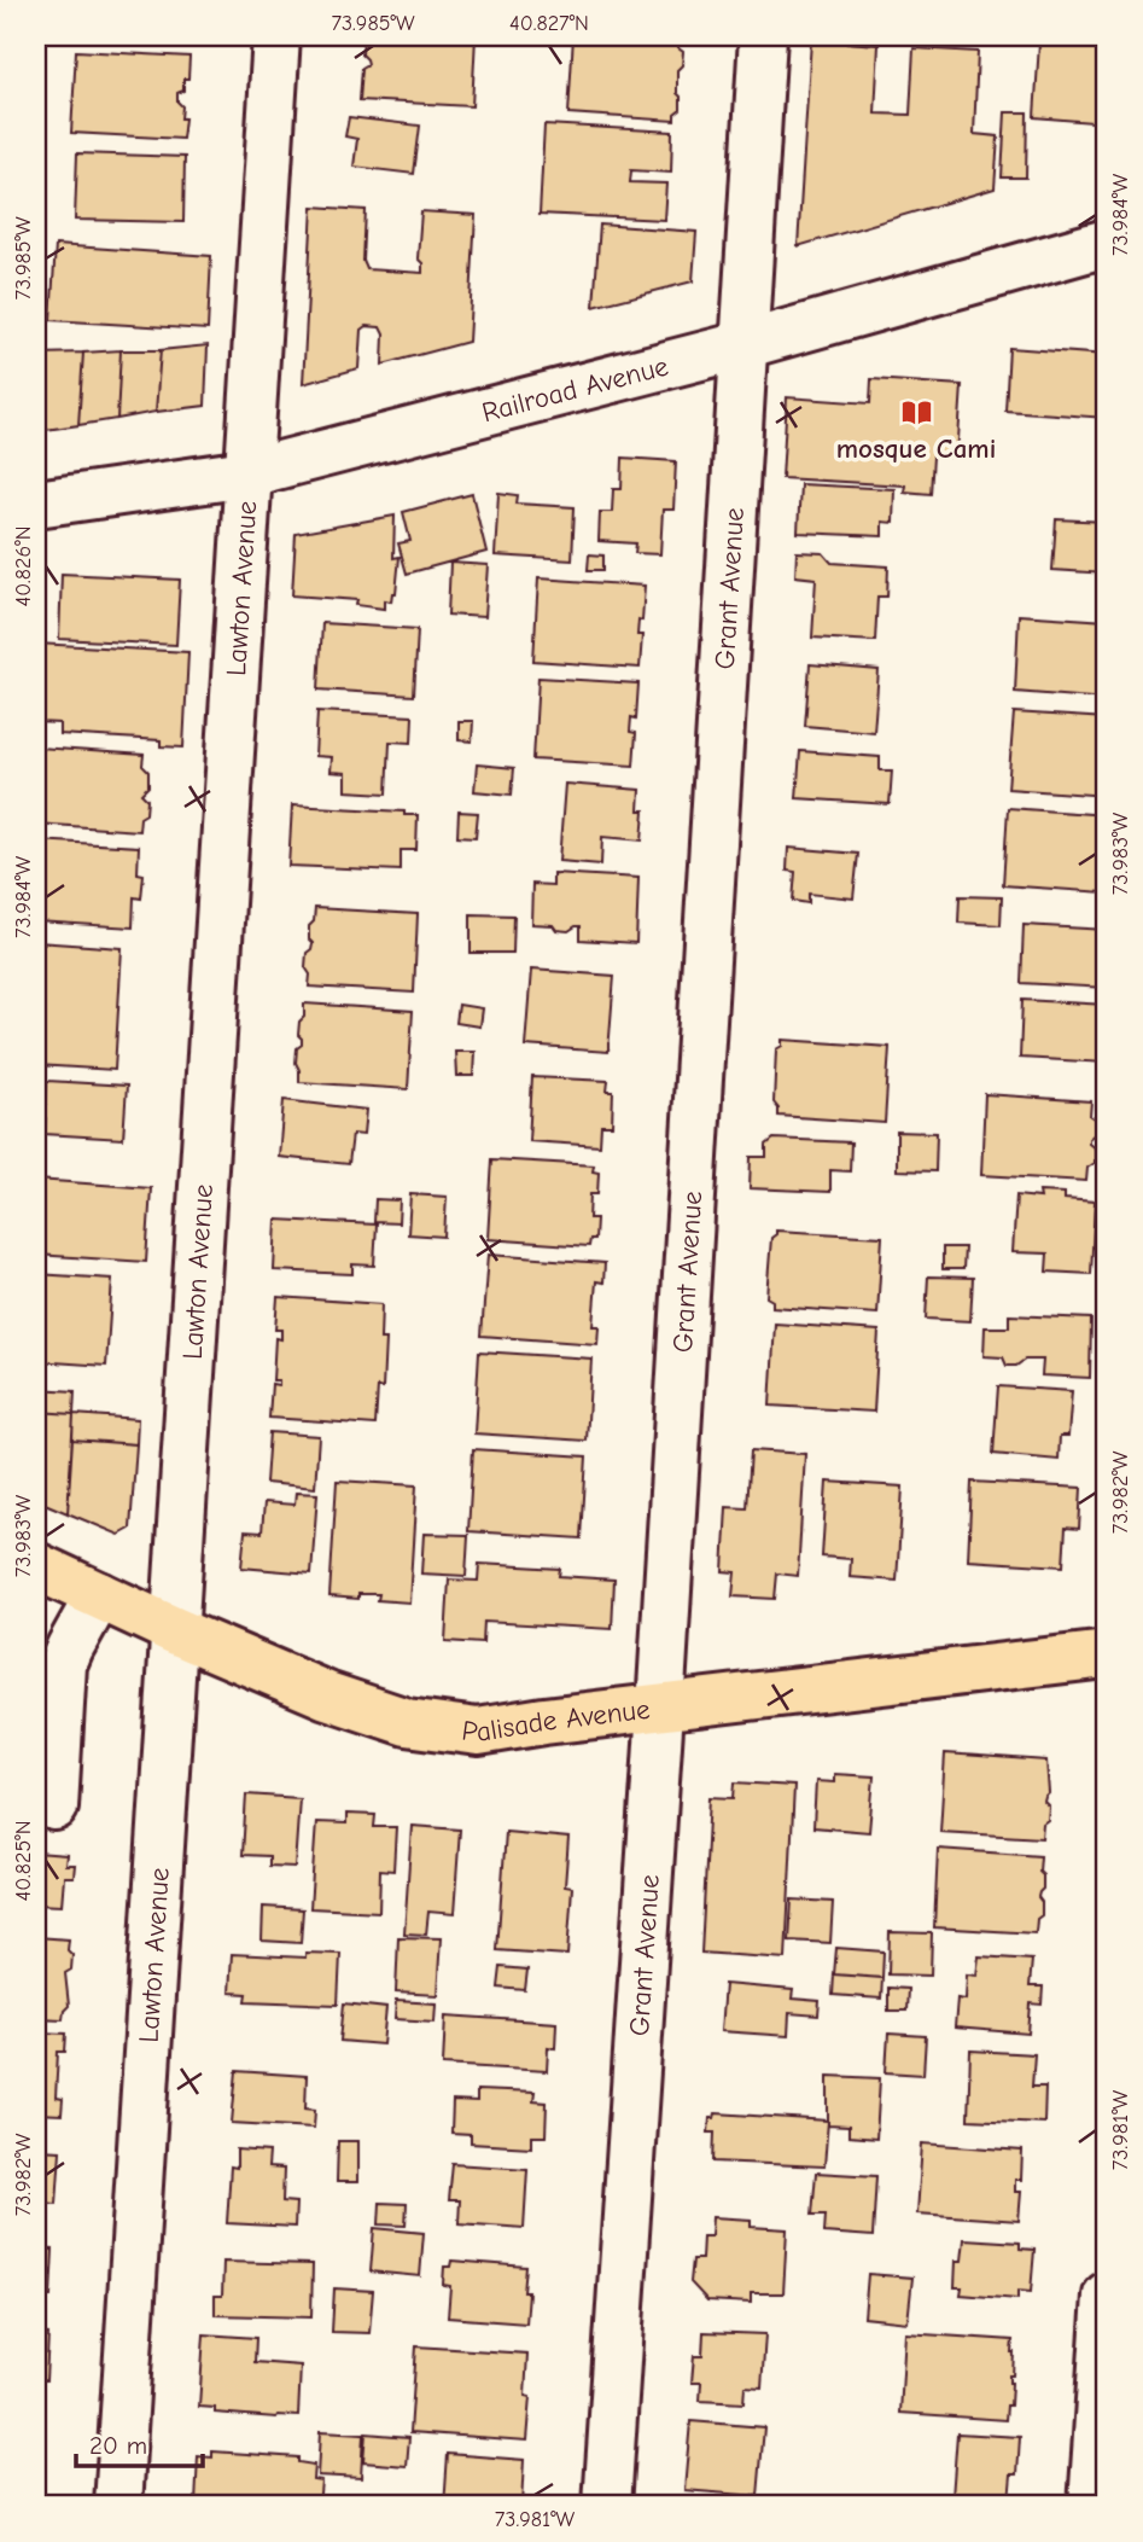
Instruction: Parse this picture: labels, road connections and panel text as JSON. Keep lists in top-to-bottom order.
{
  "streets": {
    "main road": ["Palisade Avenue"],
    "street": ["Railroad Avenue", "Lawton Avenue", "Grant Avenue"]
  },
  "crossings": [
    ["Railroad Avenue", "Lawton Avenue"],
    ["Railroad Avenue", "Grant Avenue"],
    ["Lawton Avenue", "Palisade Avenue"],
    ["Grant Avenue", "Palisade Avenue"]
  ],
  "places": {
    "library": ["mosque Cami"]
  },
  "scale_bar": "20 m",
  "coordinates": [
    "73.985°W",
    "40.827°N",
    "73.984°W",
    "40.826°N",
    "73.983°W",
    "73.982°W",
    "40.825°N",
    "73.981°W"
  ]
}
